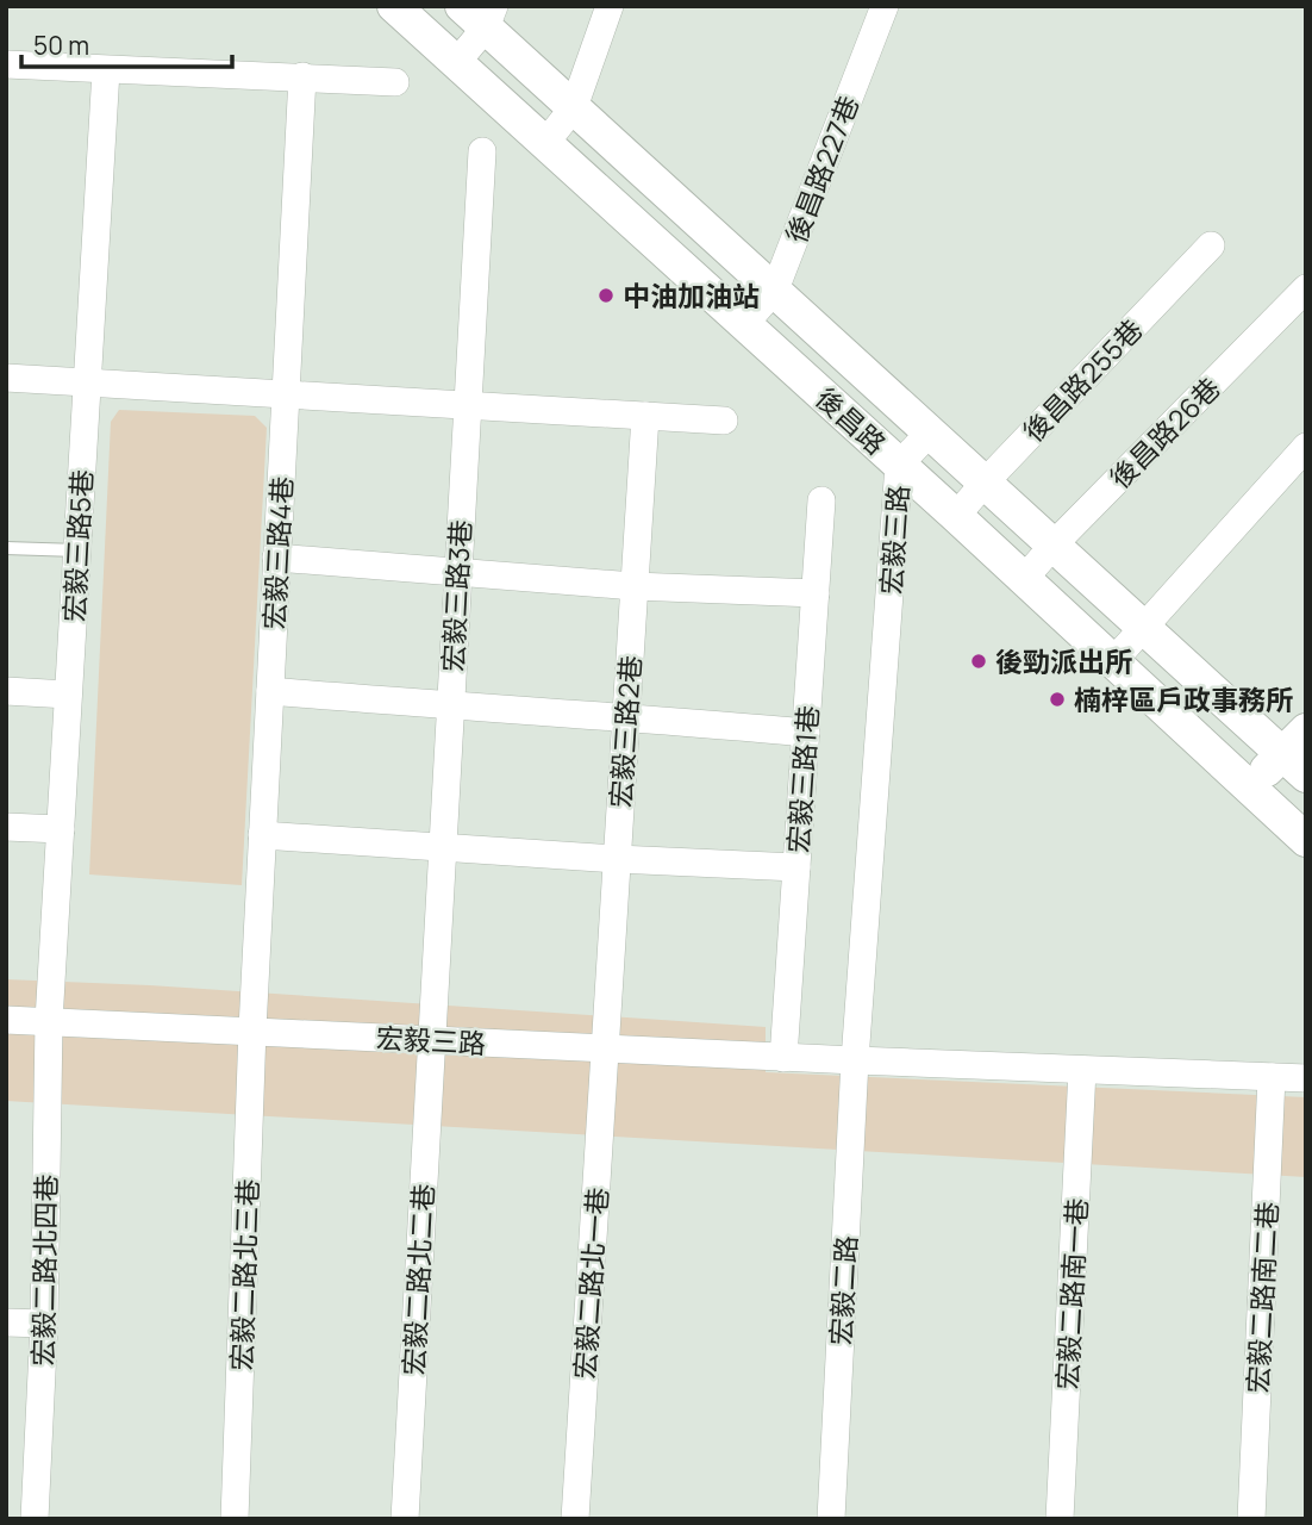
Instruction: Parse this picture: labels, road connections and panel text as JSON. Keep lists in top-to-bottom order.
{
  "streets": {
    "street": [
      "後昌路227巷",
      "後昌路255巷",
      "後昌路",
      "後昌路26巷",
      "宏毅三路",
      "宏毅三路5巷",
      "宏毅三路4巷",
      "宏毅三路3巷",
      "宏毅三路2巷",
      "宏毅三路1巷",
      "宏毅二路北四巷",
      "宏毅二路北三巷",
      "宏毅二路北二巷",
      "宏毅二路北一巷",
      "宏毅二路",
      "宏毅二路南一巷",
      "宏毅二路南二巷"
    ]
  },
  "crossings": [
    ["後昌路227巷", "後昌路"],
    ["後昌路255巷", "後昌路"],
    ["後昌路", "後昌路26巷"],
    ["後昌路", "宏毅三路"],
    ["宏毅三路", "宏毅三路5巷"],
    ["宏毅三路", "宏毅三路4巷"],
    ["宏毅三路", "宏毅三路3巷"],
    ["宏毅三路", "宏毅三路2巷"],
    ["宏毅三路", "宏毅三路1巷"],
    ["宏毅三路", "宏毅二路北四巷"],
    ["宏毅三路", "宏毅二路北三巷"],
    ["宏毅三路", "宏毅二路北二巷"],
    ["宏毅三路", "宏毅二路北一巷"],
    ["宏毅三路", "宏毅二路"],
    ["宏毅三路", "宏毅二路南一巷"],
    ["宏毅三路", "宏毅二路南二巷"],
    ["宏毅三路5巷", "宏毅二路北四巷"],
    ["宏毅三路4巷", "宏毅二路北三巷"],
    ["宏毅三路3巷", "宏毅二路北二巷"],
    ["宏毅三路2巷", "宏毅二路北一巷"]
  ],
  "places": ["中油加油站", "後勁派出所", "楠梓區戶政事務所"],
  "scale_bar": "50 m"
}
